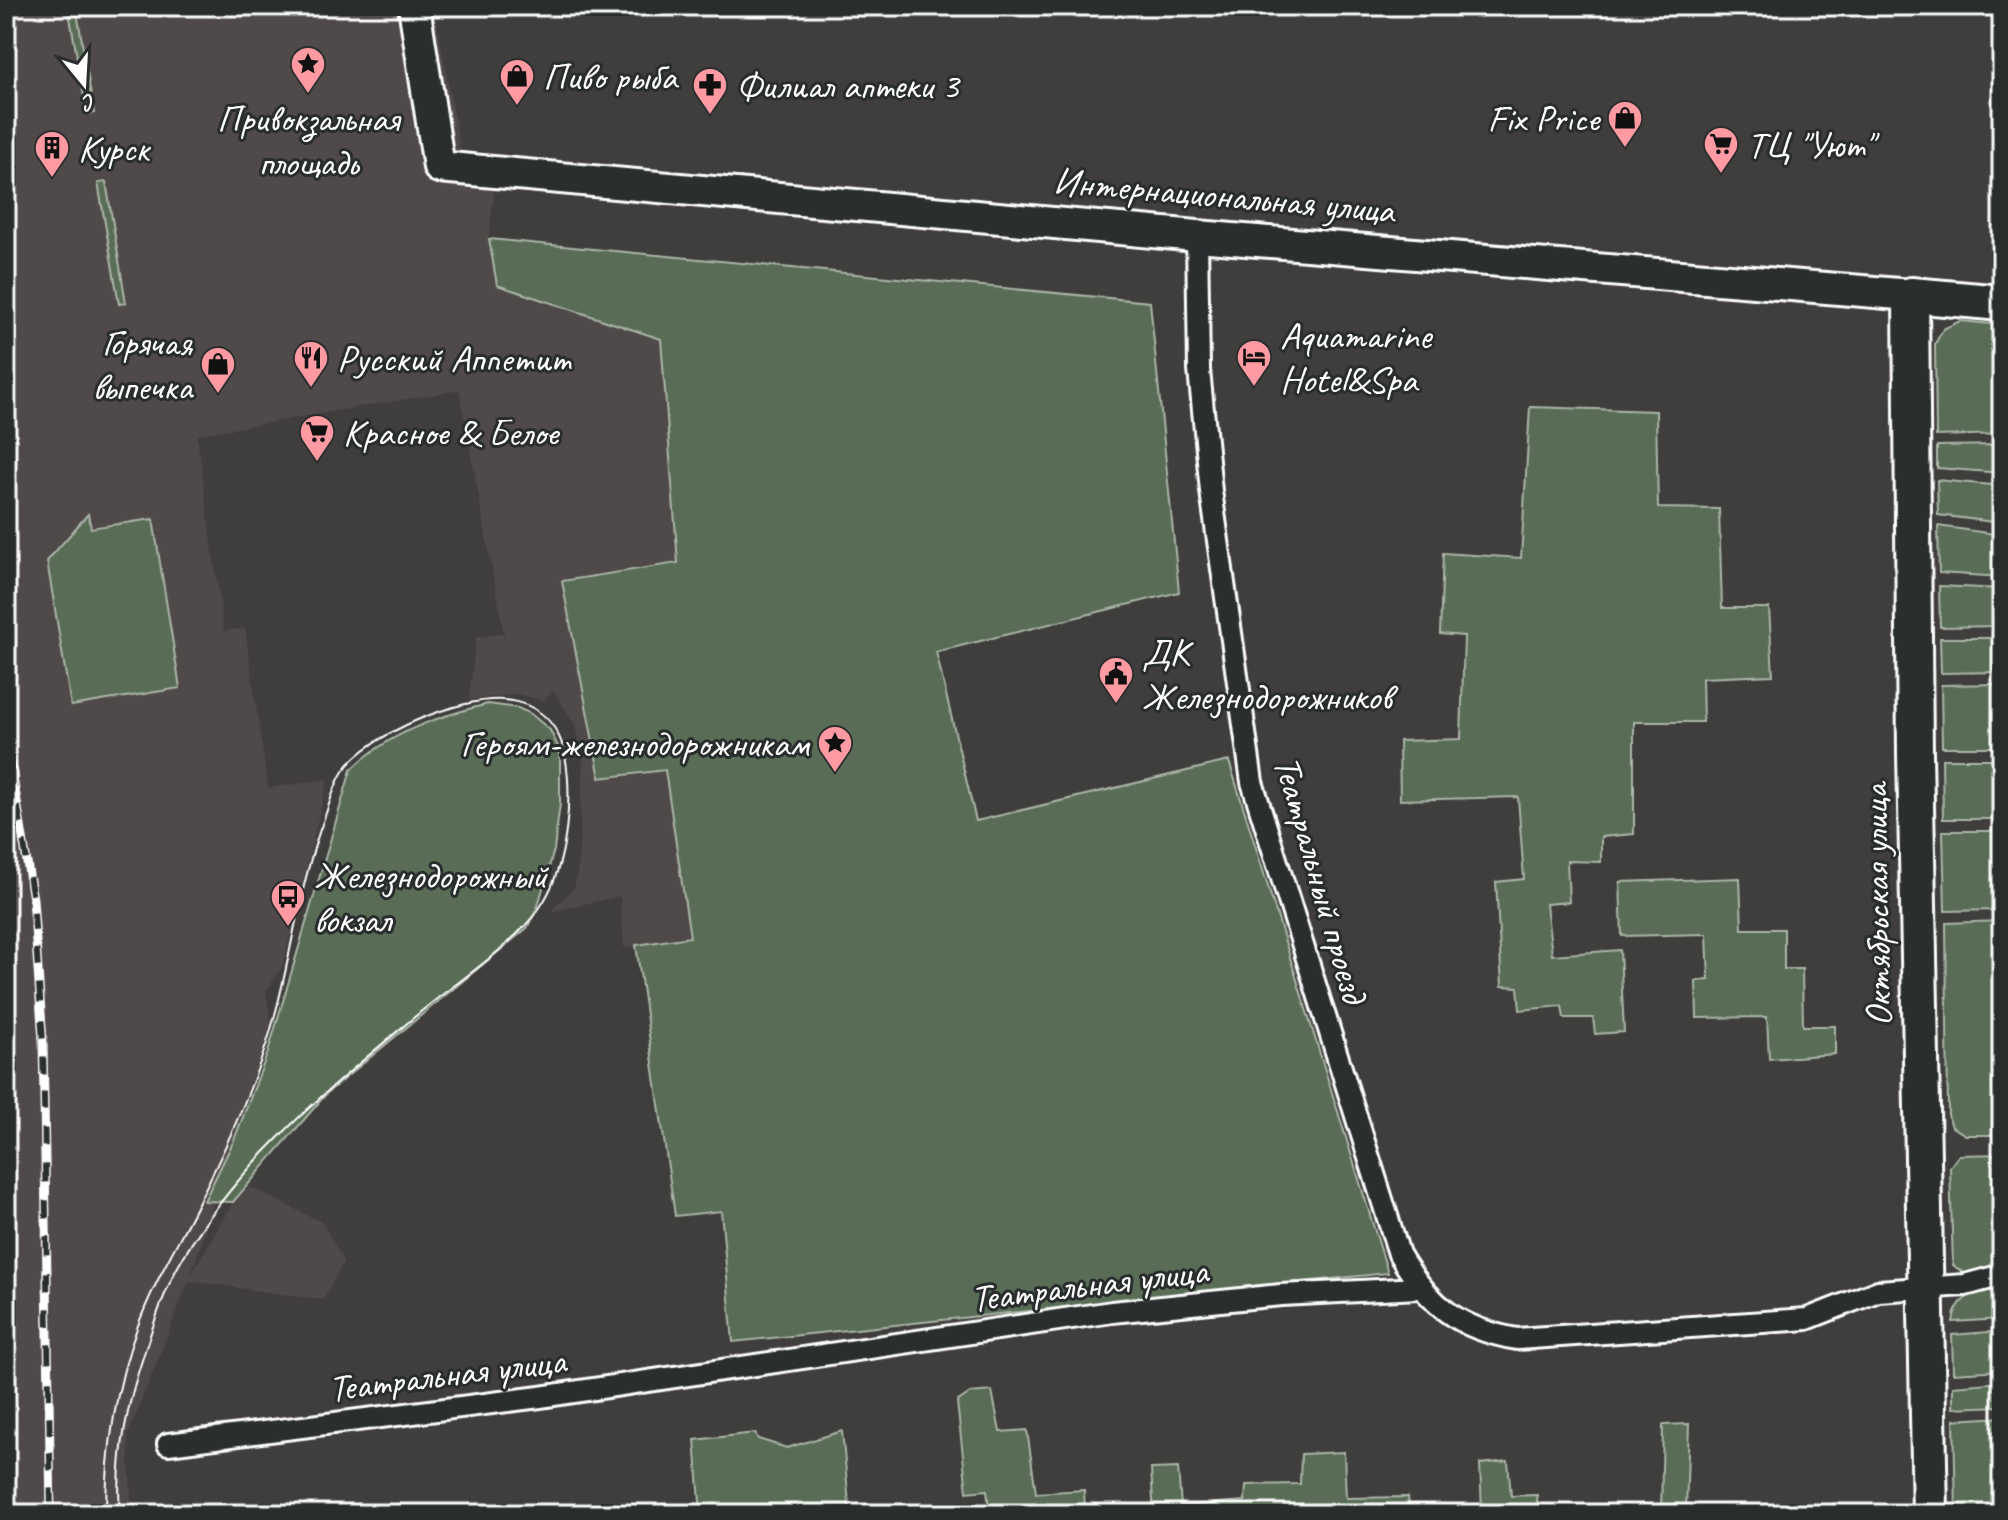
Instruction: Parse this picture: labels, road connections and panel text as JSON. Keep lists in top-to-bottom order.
{
  "streets": {
    "main road": ["Интернациональная улица", "Октябрьская улица"],
    "street": ["Театральный проезд", "Театральная улица"]
  },
  "crossings": [
    ["Интернациональная улица", "Театральный проезд"],
    ["Интернациональная улица", "Октябрьская улица"],
    ["Театральный проезд", "Театральная улица"]
  ],
  "places": {
    "place": ["Привокзальная площадь", "Героям-железнодорожникам"],
    "shop": ["Пиво рыба", "Fix Price", "Горячая выпечка"],
    "pharmacy": ["Филиал аптеки 3"],
    "supermarket": ["ТЦ \"Уют\"", "Красное & Белое"],
    "building": ["Курск"],
    "hotel": ["Aquamarine Hotel&Spa"],
    "restaurant": ["Русский Аппетит"],
    "public building": ["ДК Железнодорожников"],
    "bus stop": ["Железнодорожный вокзал"]
  },
  "north": "bottom"
}
